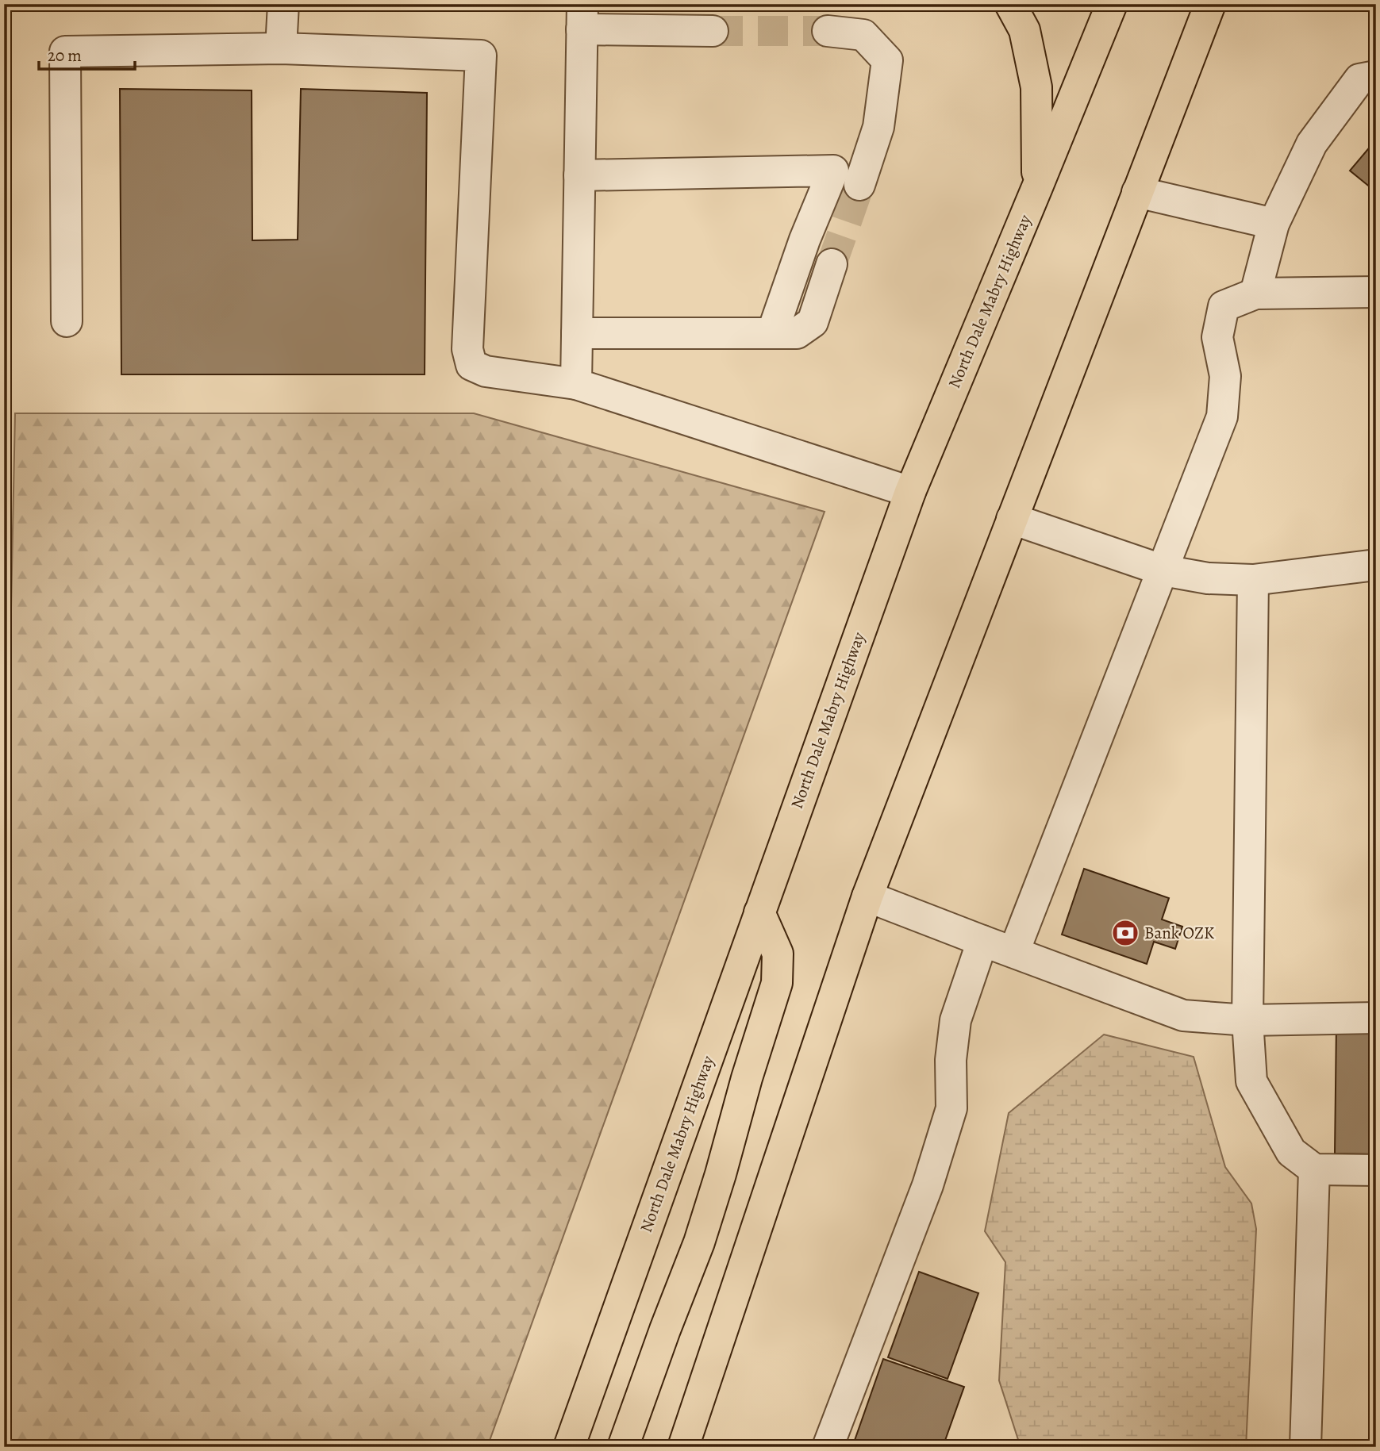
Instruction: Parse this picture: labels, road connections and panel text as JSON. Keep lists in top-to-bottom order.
{
  "streets": {
    "main road": ["North Dale Mabry Highway"]
  },
  "places": {
    "bank": ["Bank OZK"]
  },
  "scale_bar": "20 m"
}
